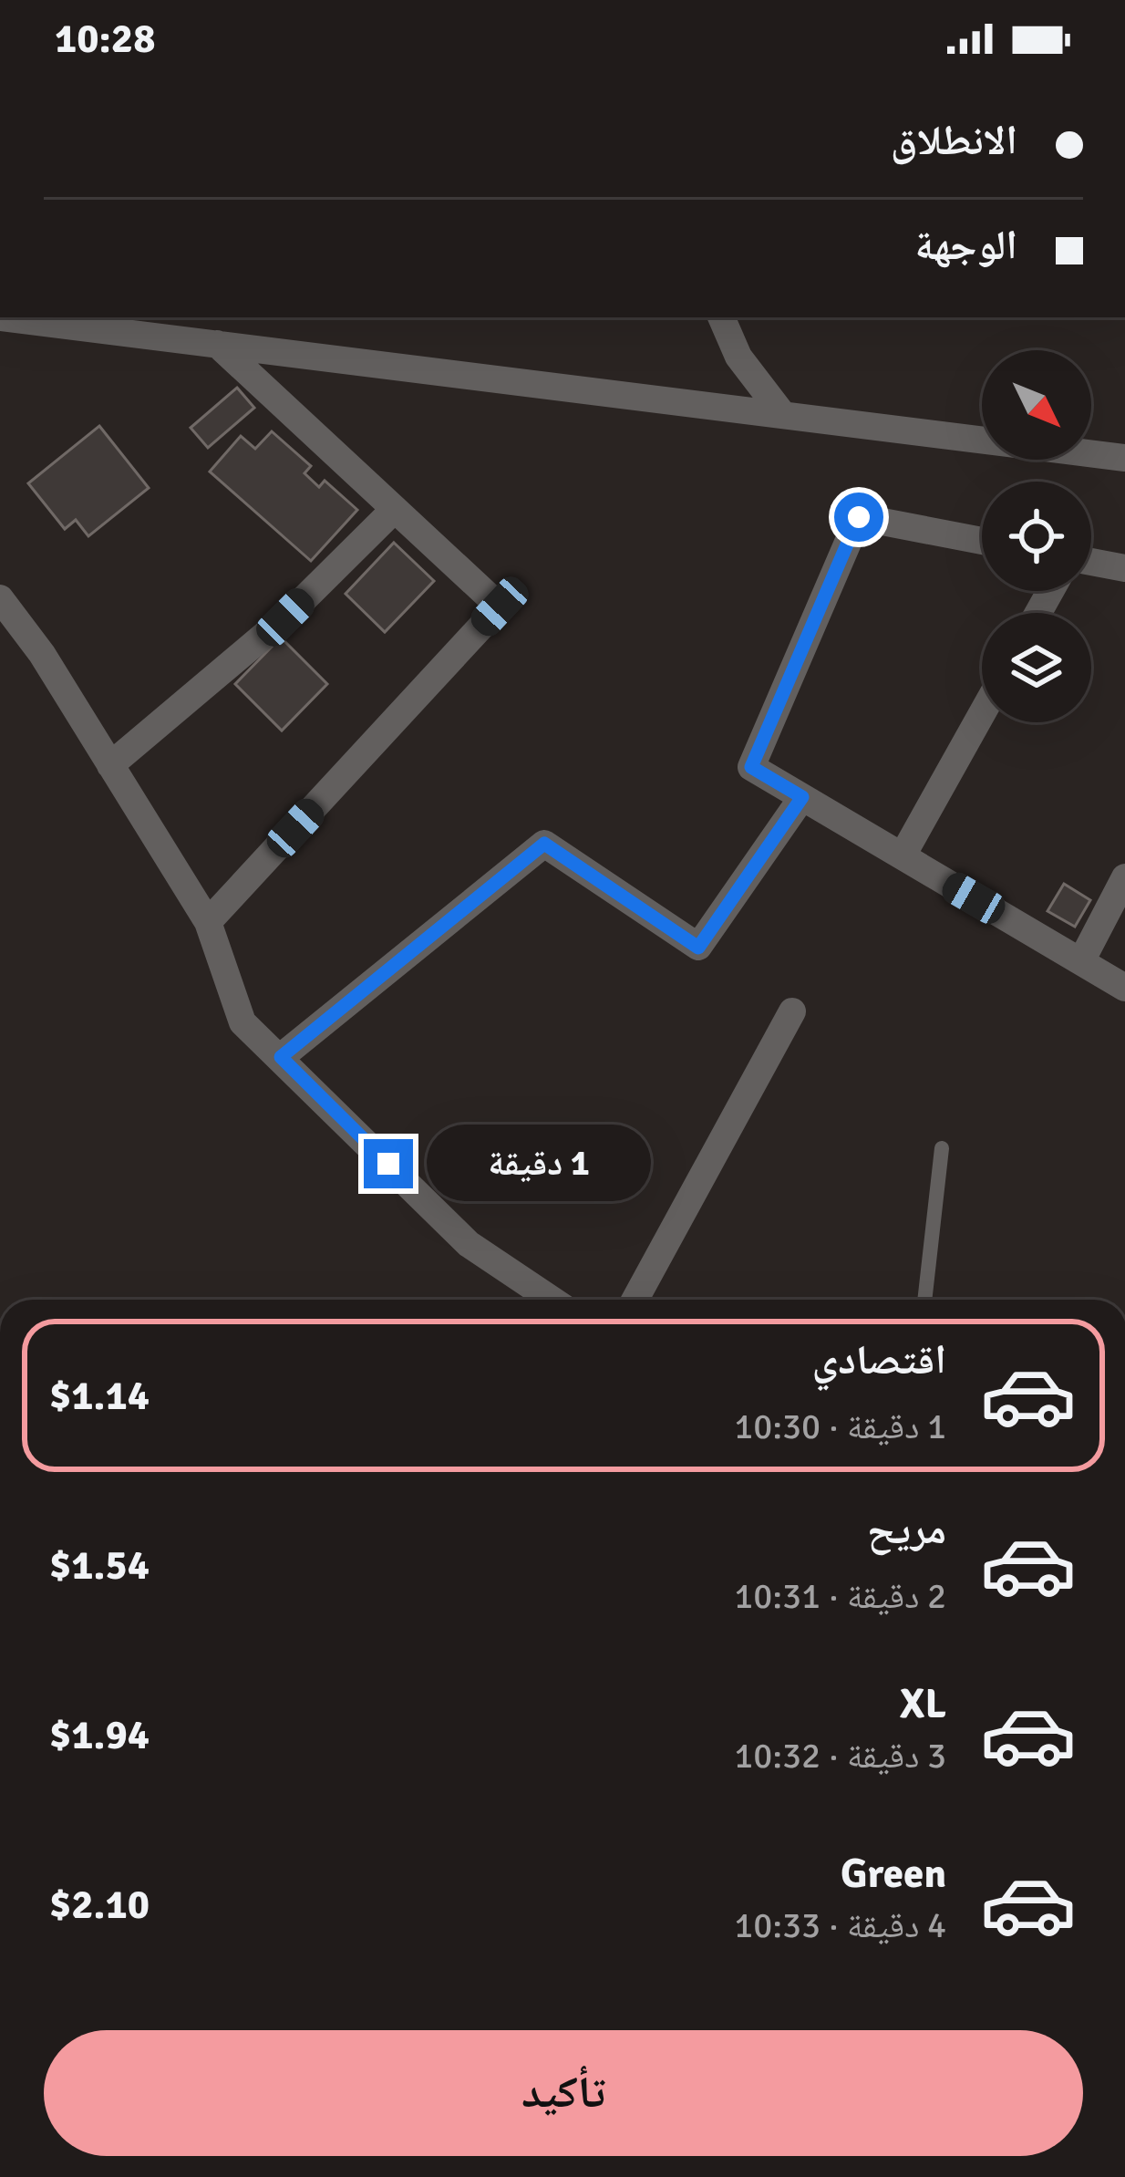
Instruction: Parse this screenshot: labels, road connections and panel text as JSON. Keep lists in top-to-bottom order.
{
  "north": "bottom right",
  "page": {
    "status": "10:28",
    "banner": ["الانطلاق", "الوجهة"],
    "bubble": "1 دقيقة",
    "list": [
      {
        "name": "اقتصادي",
        "note": "1 دقيقة · 10:30",
        "value": "$1.14"
      },
      {
        "name": "مريح",
        "note": "2 دقيقة · 10:31",
        "value": "$1.54"
      },
      {
        "name": "XL",
        "note": "3 دقيقة · 10:32",
        "value": "$1.94"
      },
      {
        "name": "Green",
        "note": "4 دقيقة · 10:33",
        "value": "$2.10"
      }
    ],
    "buttons": "تأكيد"
  }
}
